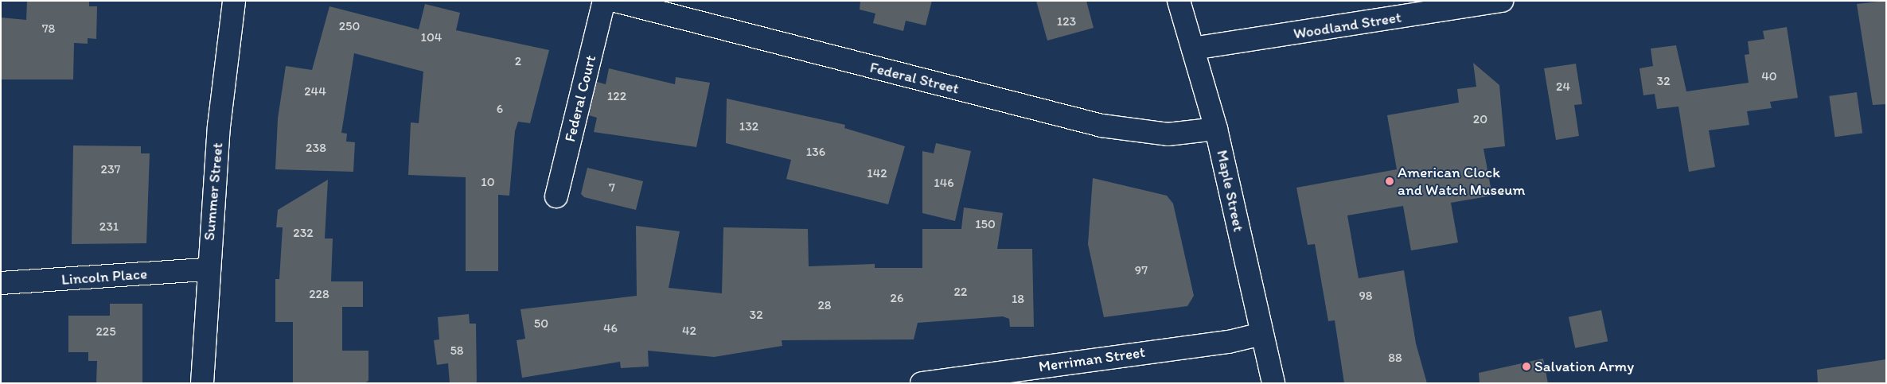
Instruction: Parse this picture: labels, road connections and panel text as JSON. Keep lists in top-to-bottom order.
{
  "streets": {
    "street": [
      "Woodland Street",
      "Federal Street",
      "Federal Court",
      "Maple Street",
      "Summer Street",
      "Lincoln Place",
      "Merriman Street"
    ]
  },
  "crossings": [
    ["Woodland Street", "Maple Street"],
    ["Federal Street", "Maple Street"],
    ["Maple Street", "Merriman Street"],
    ["Summer Street", "Lincoln Place"]
  ],
  "places": ["American Clock and Watch Museum", "Salvation Army"],
  "house_numbers": [
    "123",
    "250",
    "78",
    "104",
    "2",
    "40",
    "32",
    "24",
    "244",
    "122",
    "6",
    "20",
    "132",
    "238",
    "136",
    "237",
    "142",
    "10",
    "146",
    "7",
    "150",
    "231",
    "232",
    "97",
    "22",
    "228",
    "98",
    "26",
    "18",
    "28",
    "32",
    "50",
    "46",
    "42",
    "225",
    "58",
    "88"
  ]
}
